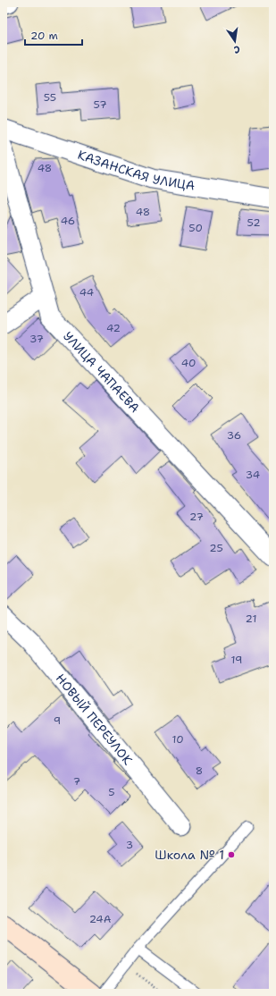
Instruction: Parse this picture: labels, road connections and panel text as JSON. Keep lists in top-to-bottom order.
{
  "streets": {
    "street": ["КАЗАНСКАЯ УЛИЦА", "УЛИЦА ЧАПАЕВА", "НОВЫЙ ПЕРЕУЛОК"]
  },
  "places": ["Школа № 1"],
  "house_numbers": [
    "55",
    "57",
    "48",
    "48",
    "46",
    "52",
    "50",
    "44",
    "42",
    "37",
    "40",
    "36",
    "34",
    "27",
    "25",
    "21",
    "19",
    "9",
    "10",
    "8",
    "7",
    "5",
    "3",
    "24А"
  ],
  "scale_bar": "20 m",
  "north": "bottom"
}
